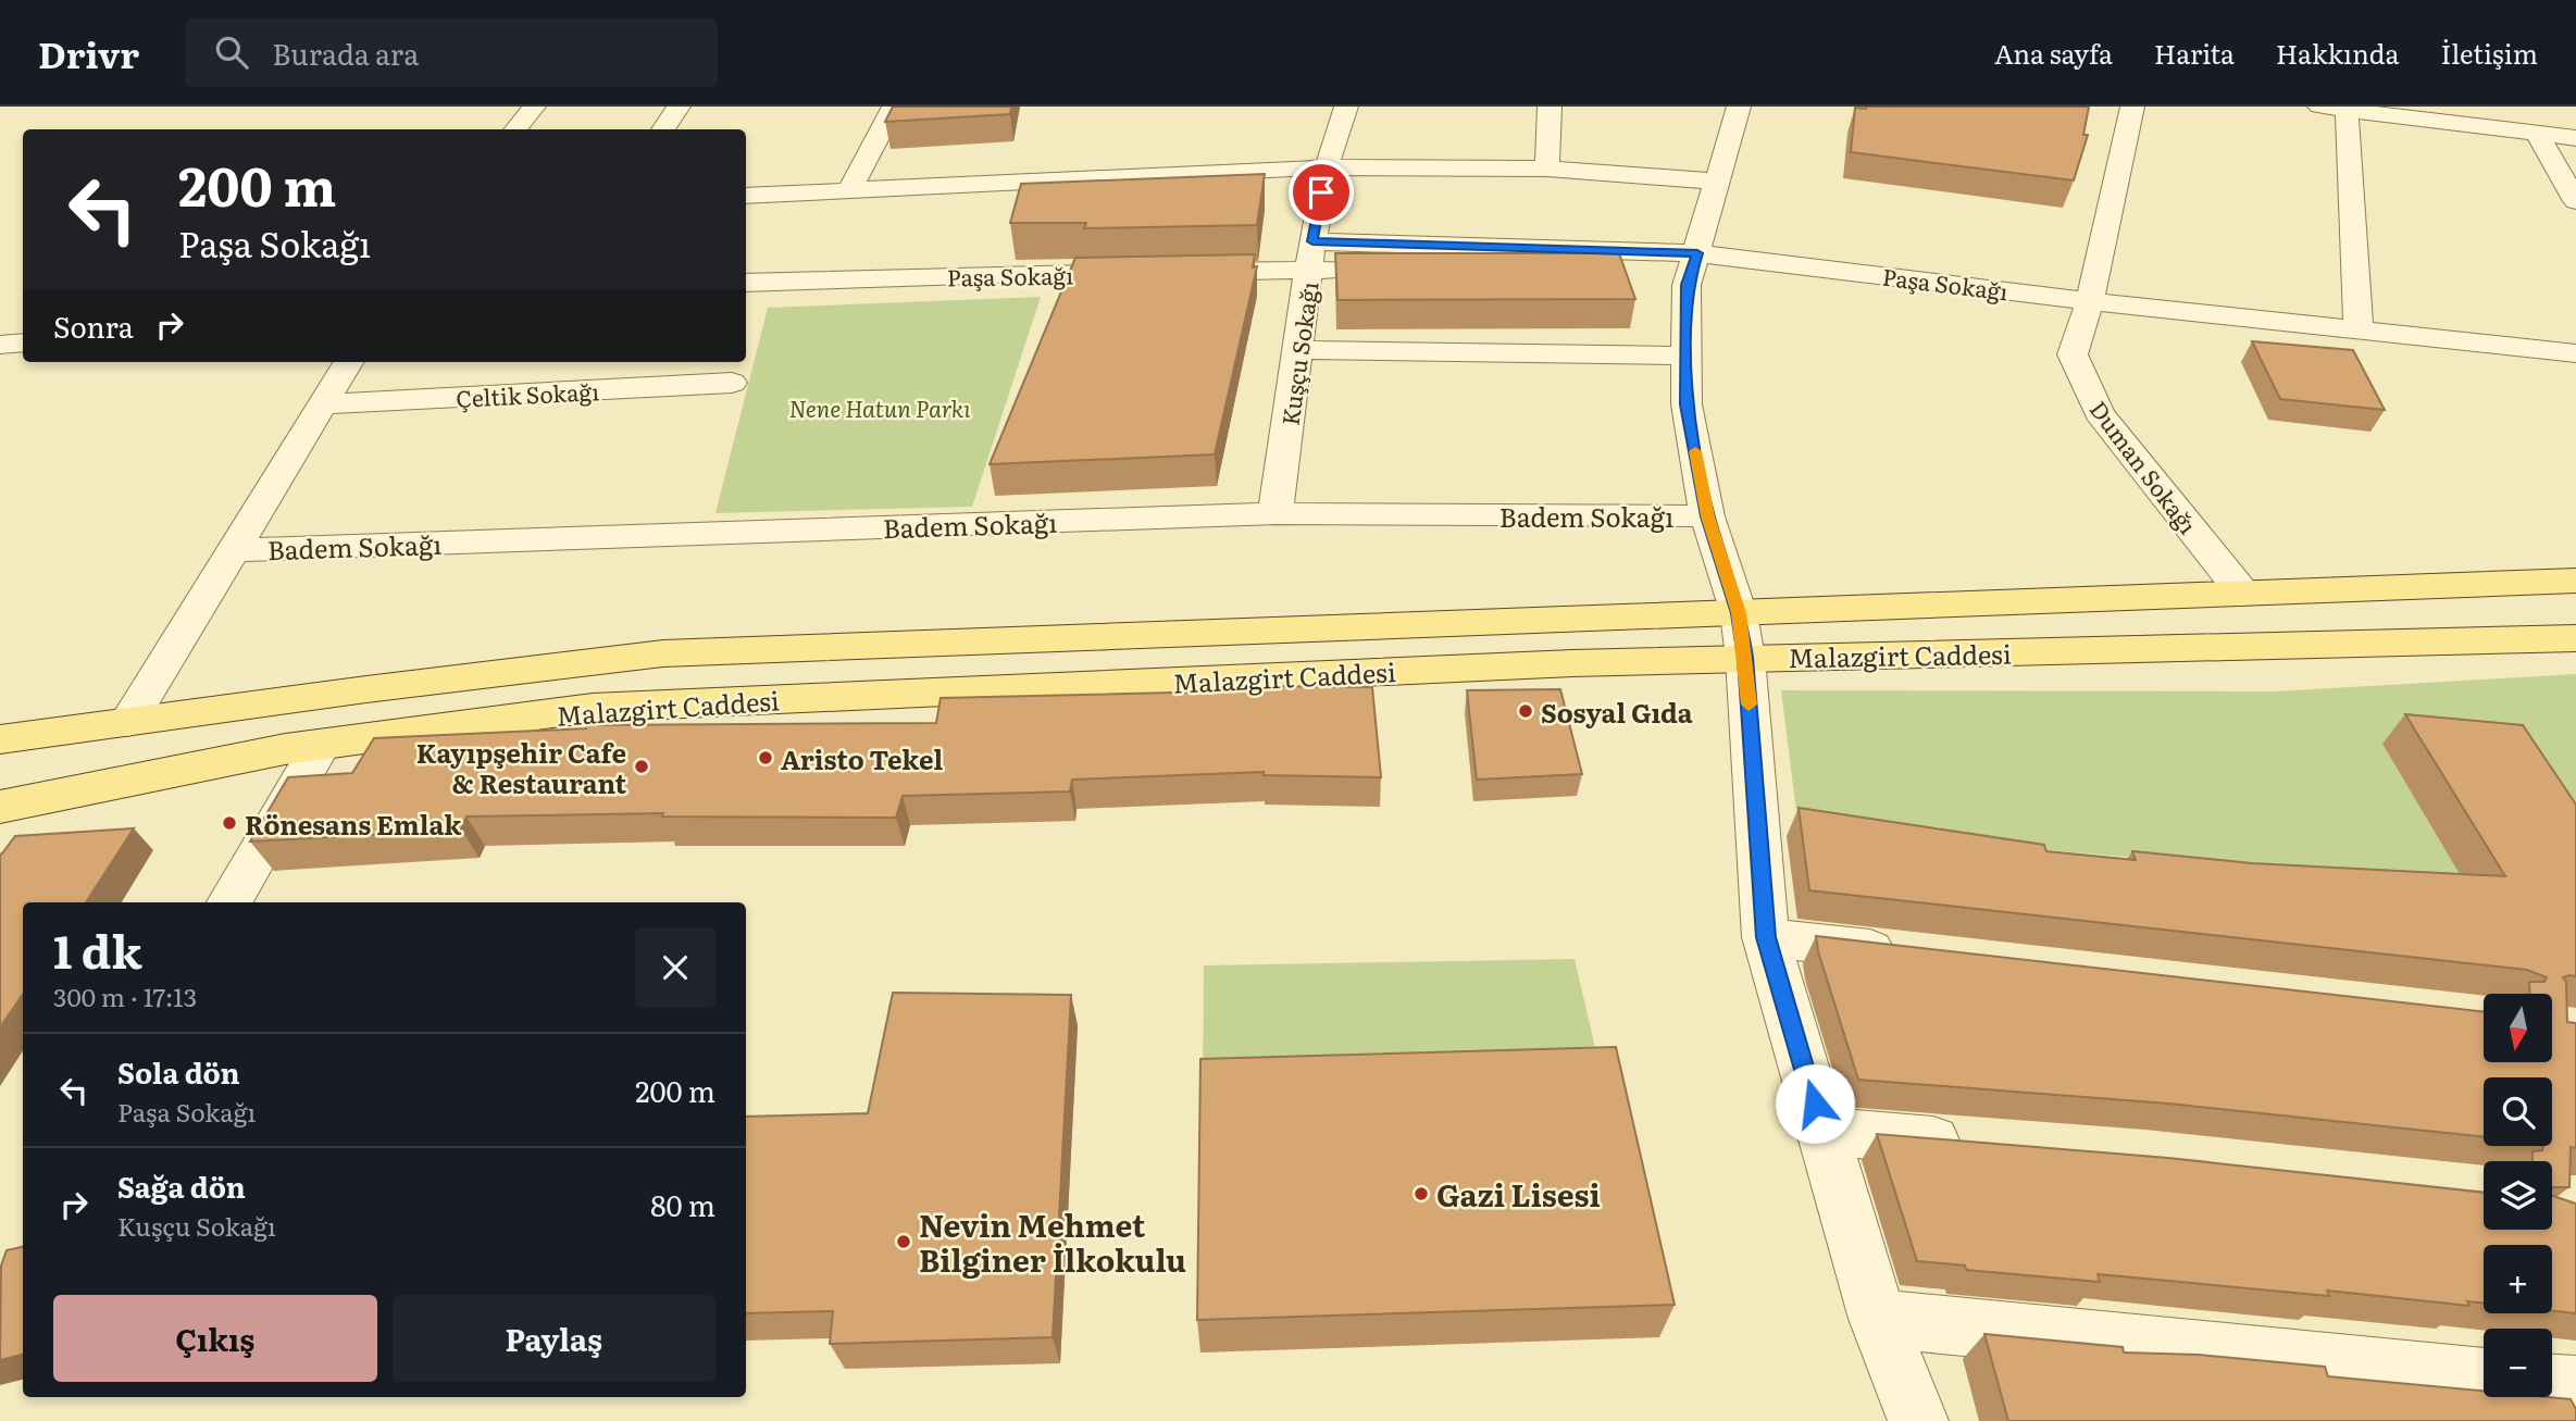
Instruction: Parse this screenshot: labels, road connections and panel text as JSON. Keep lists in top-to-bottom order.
{
  "streets": {
    "main road": ["Malazgirt Caddesi"],
    "street": [
      "Paşa Sokağı",
      "Kuşçu Sokağı",
      "Çeltik Sokağı",
      "Duman Sokağı",
      "Badem Sokağı"
    ]
  },
  "crossings": [
    ["Paşa Sokağı", "Kuşçu Sokağı"],
    ["Paşa Sokağı", "Duman Sokağı"],
    ["Kuşçu Sokağı", "Badem Sokağı"],
    ["Duman Sokağı", "Malazgirt Caddesi"]
  ],
  "parks": ["Nene Hatun Parkı"],
  "places": [
    "Sosyal Gıda",
    "Aristo Tekel",
    "Kayıpşehir Cafe & Restaurant",
    "Rönesans Emlak",
    "Gazi Lisesi",
    "Nevin Mehmet Bilginer İlkokulu"
  ],
  "north": "bottom",
  "page": {
    "header": "Drivr",
    "search": "Burada ara",
    "nav": [
      "Ana sayfa",
      "Harita",
      "Hakkında",
      "İletişim"
    ],
    "turn": ["200 m", "Paşa Sokağı"],
    "then": "Sonra",
    "heading": ["1 dk", "300 m · 17:13"],
    "map_buttons": ["+", "−"],
    "list": [
      {
        "name": "Sola dön",
        "note": "Paşa Sokağı",
        "value": "200 m"
      },
      {
        "name": "Sağa dön",
        "note": "Kuşçu Sokağı",
        "value": "80 m"
      }
    ],
    "buttons": ["Çıkış", "Paylaş"]
  }
}
